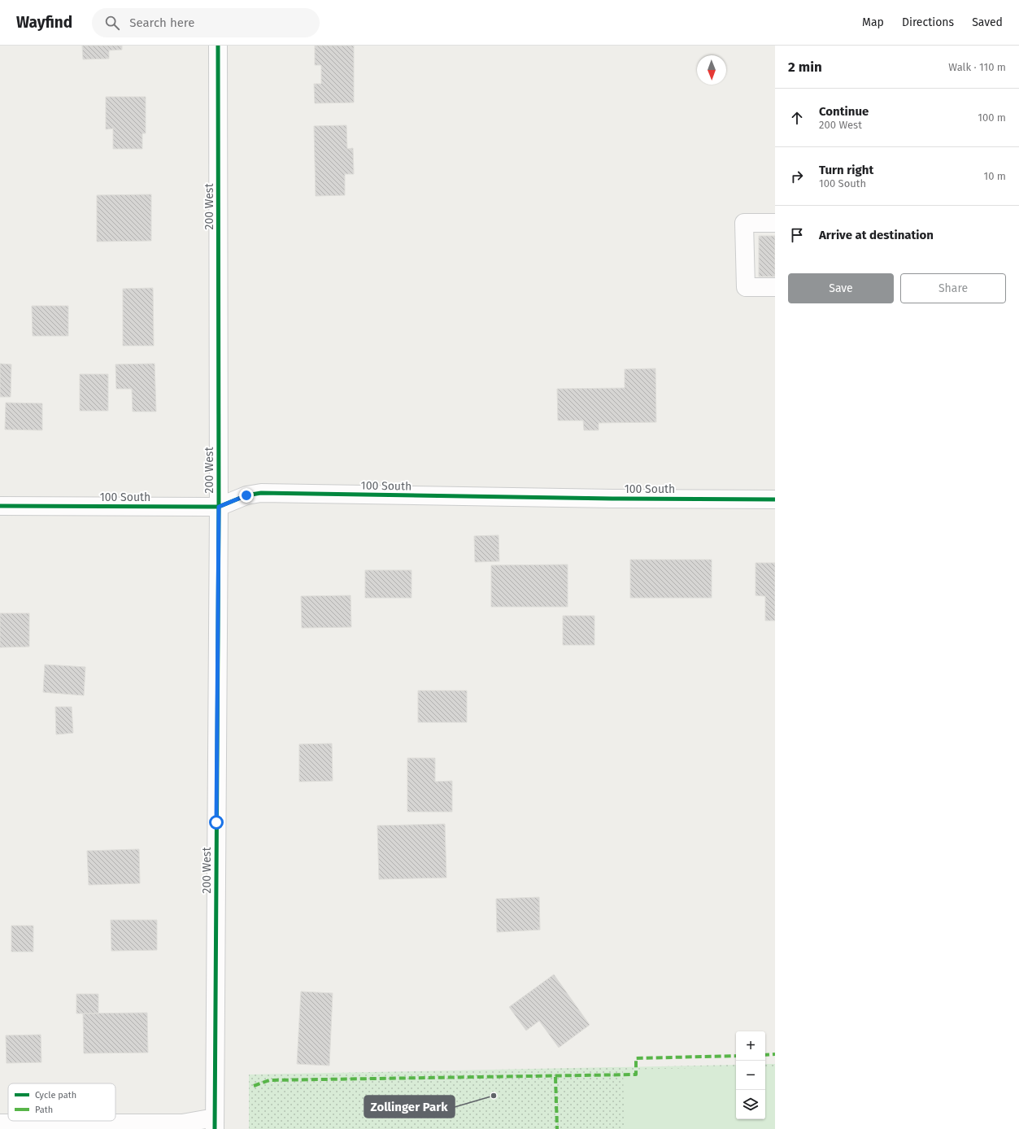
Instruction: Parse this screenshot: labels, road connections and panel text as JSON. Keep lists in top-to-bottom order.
{
  "streets": {
    "street": ["200 West", "100 South"]
  },
  "crossings": [
    ["200 West", "100 South"]
  ],
  "places": ["Zollinger Park"],
  "legend": ["Cycle path", "Path"],
  "north": "bottom",
  "page": {
    "header": "Wayfind",
    "search": "Search here",
    "nav": ["Map", "Directions", "Saved"],
    "heading": ["2 min", "Walk · 110 m"],
    "list": [
      ["Continue", "200 West", "100 m"],
      ["Turn right", "100 South", "10 m"],
      "Arrive at destination"
    ],
    "buttons": ["Save", "Share"],
    "map_buttons": ["+", "−"]
  }
}
